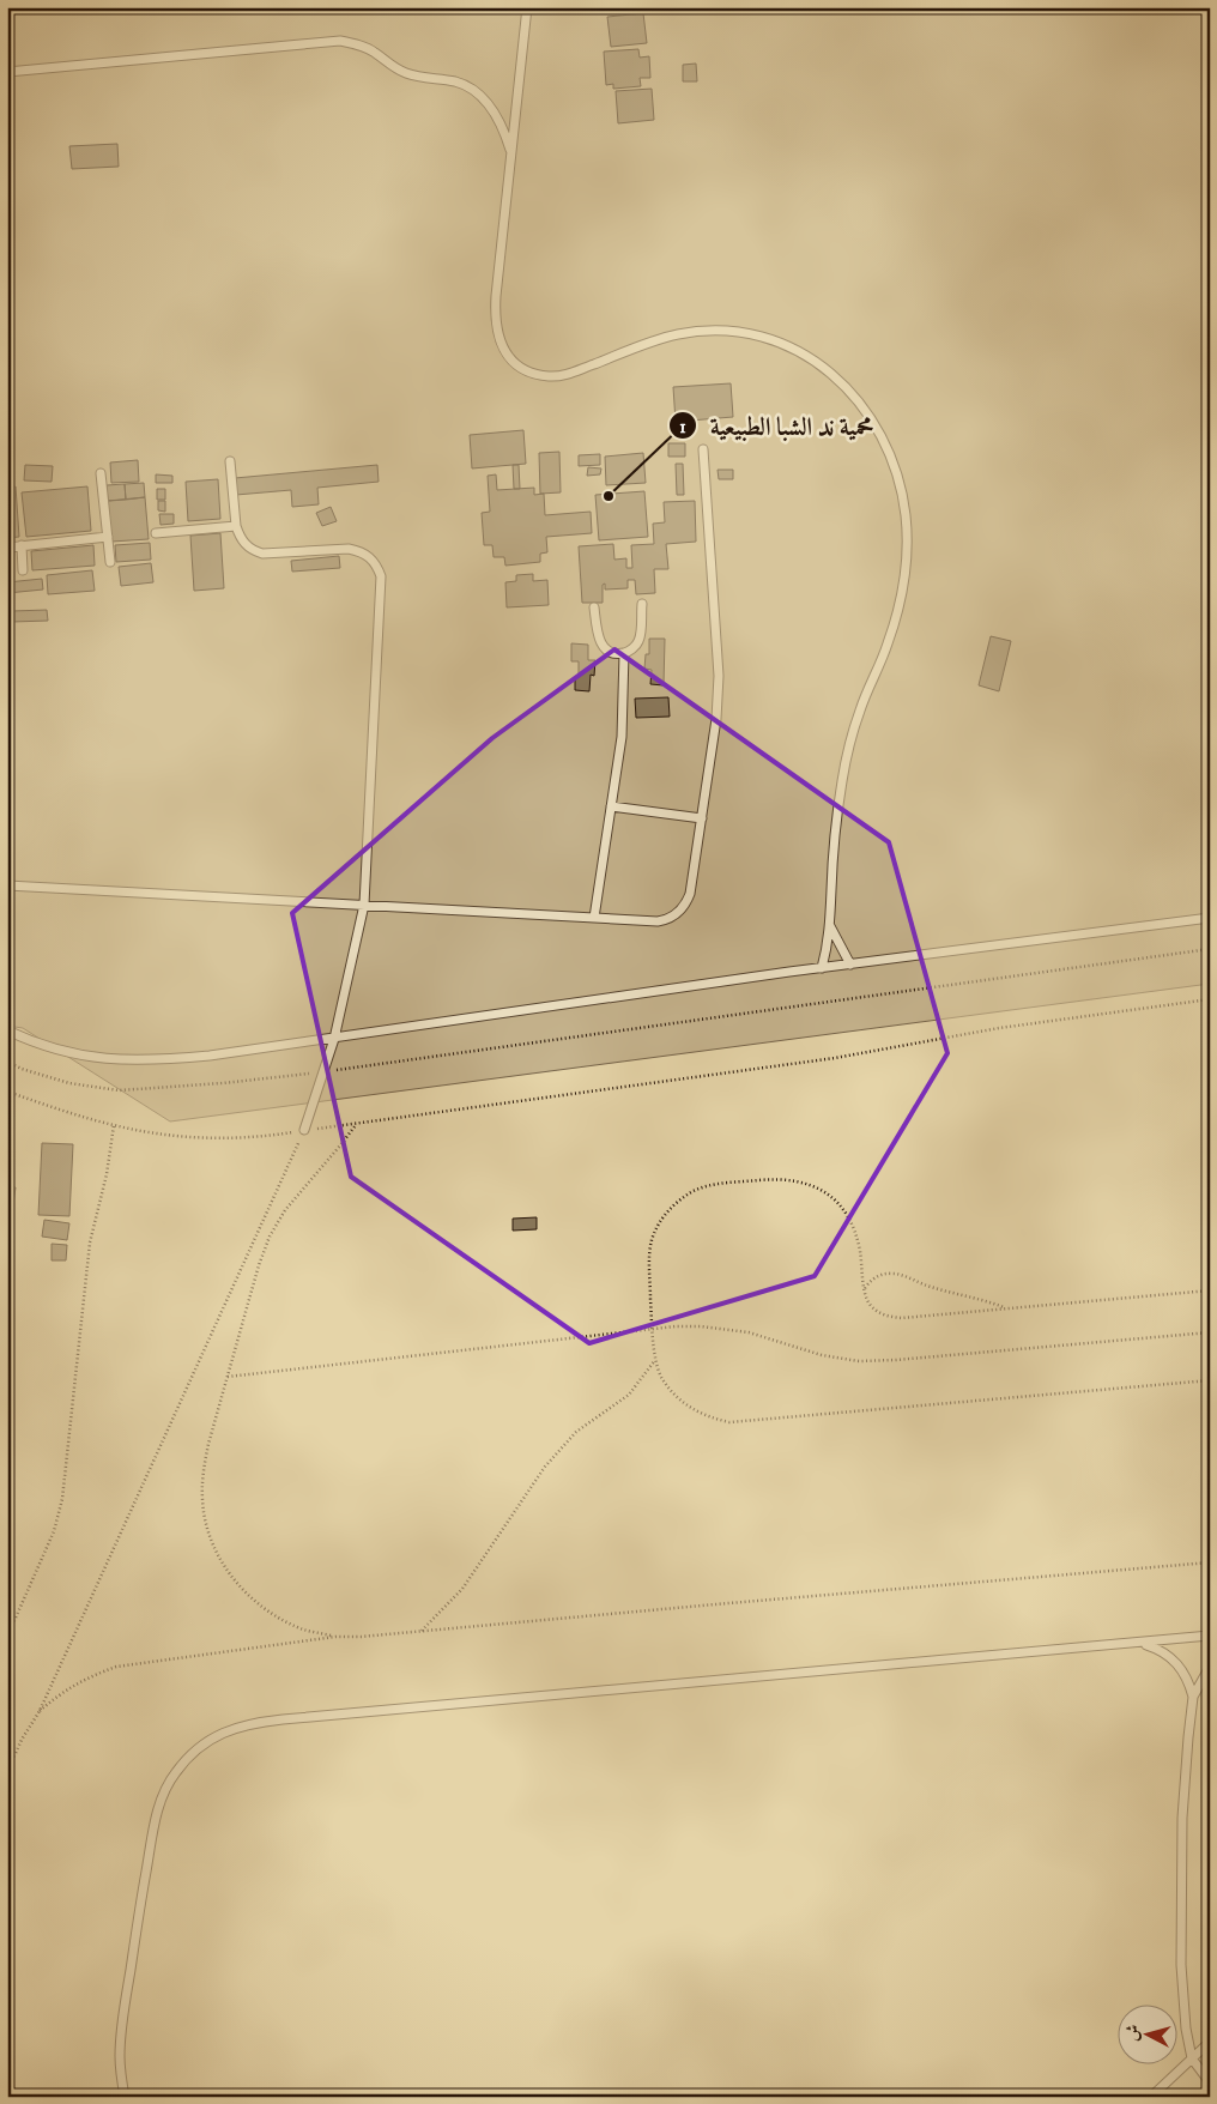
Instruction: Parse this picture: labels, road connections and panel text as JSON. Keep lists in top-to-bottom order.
{
  "places": ["محمية ند الشبا الطبيعية"],
  "north": "left"
}
